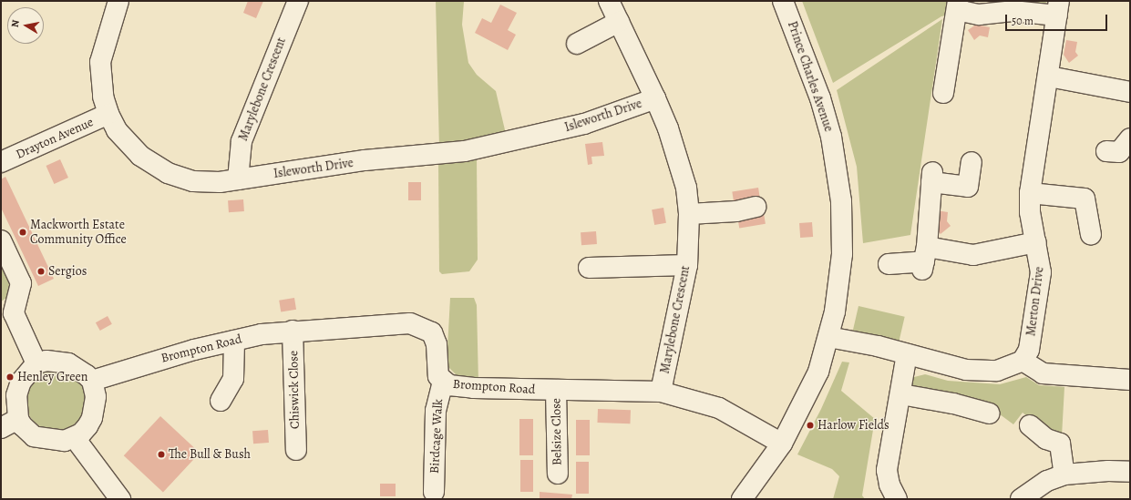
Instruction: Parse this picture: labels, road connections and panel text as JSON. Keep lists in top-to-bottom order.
{
  "streets": {
    "street": [
      "Prince Charles Avenue",
      "Marylebone Crescent",
      "Isleworth Drive",
      "Drayton Avenue",
      "Merton Drive",
      "Brompton Road",
      "Chiswick Close",
      "Belsize Close",
      "Birdcage Walk"
    ]
  },
  "crossings": [
    ["Prince Charles Avenue", "Brompton Road"],
    ["Marylebone Crescent", "Isleworth Drive"],
    ["Marylebone Crescent", "Brompton Road"],
    ["Isleworth Drive", "Drayton Avenue"],
    ["Brompton Road", "Chiswick Close"],
    ["Brompton Road", "Belsize Close"],
    ["Brompton Road", "Birdcage Walk"]
  ],
  "places": [
    "Mackworth Estate Community Office",
    "Sergios",
    "Henley Green",
    "Harlow Fields",
    "The Bull & Bush"
  ],
  "scale_bar": "50 m",
  "north": "left"
}
